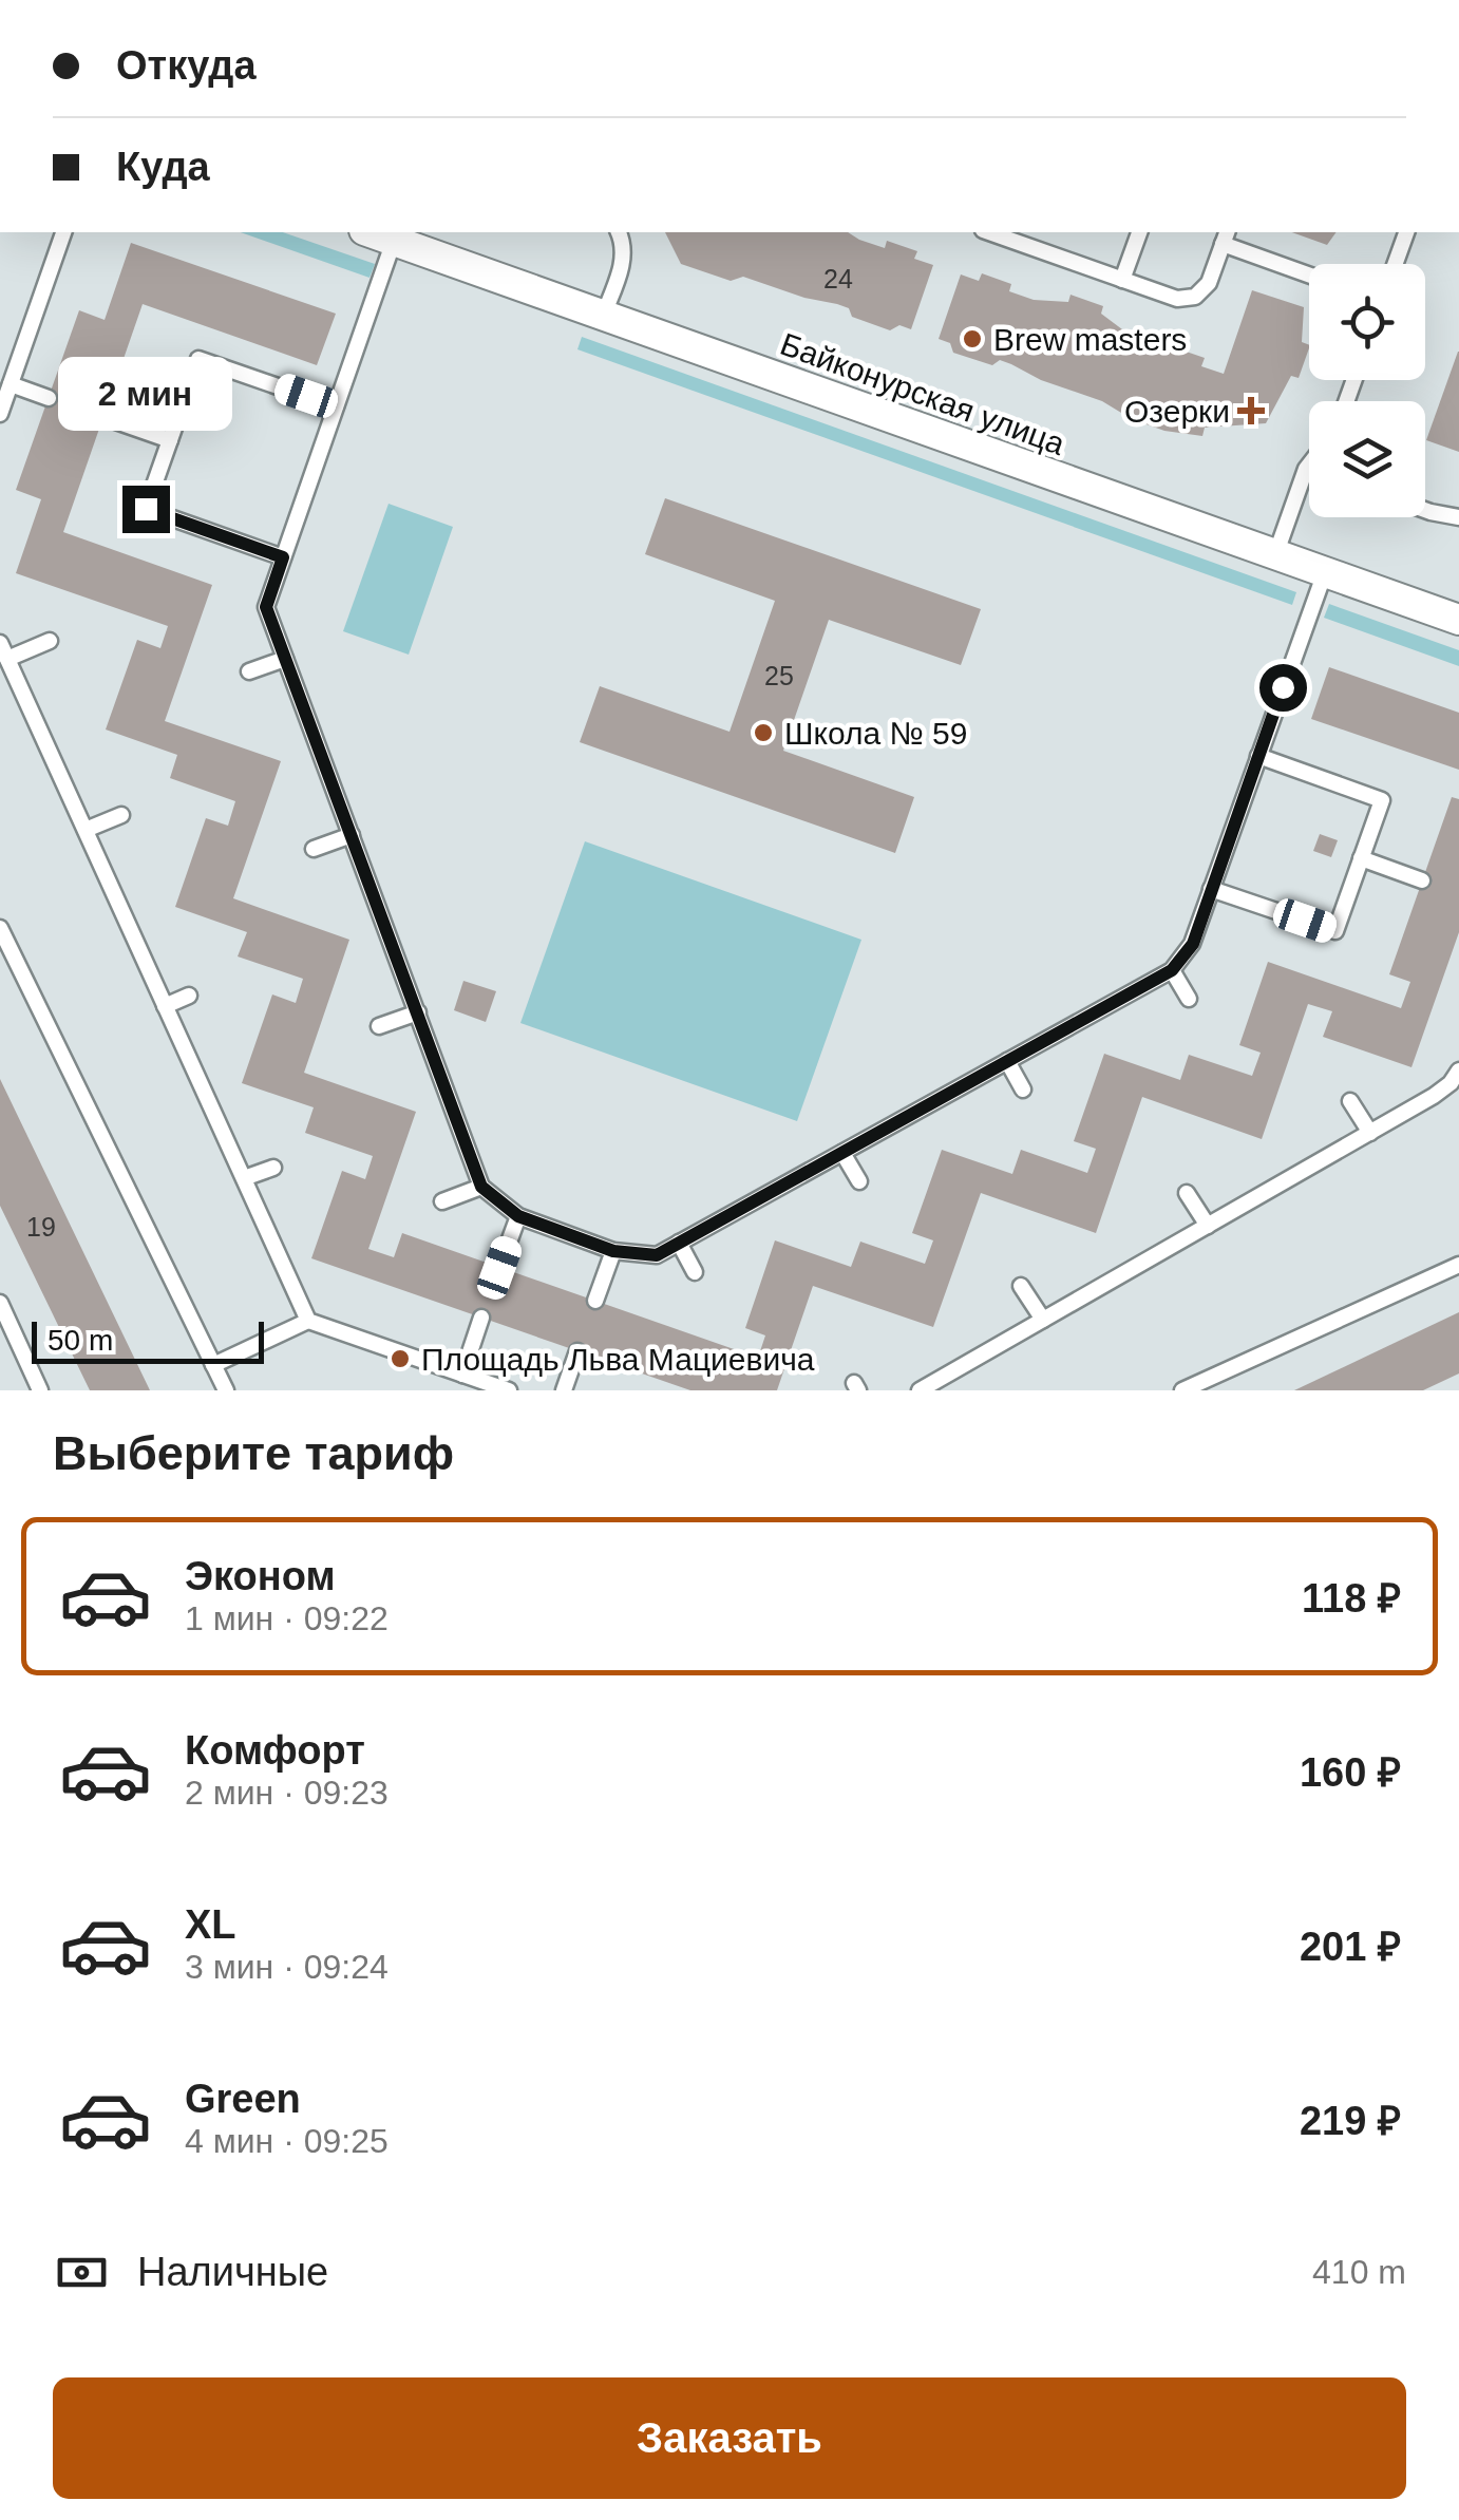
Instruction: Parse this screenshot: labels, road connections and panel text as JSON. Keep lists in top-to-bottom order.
{
  "streets": {
    "street": ["Байконурская улица"]
  },
  "places": {
    "other": ["Brew masters", "Школа № 59", "Площадь Льва Мациевича"],
    "health": ["Озерки"]
  },
  "house_numbers": ["24", "25", "19"],
  "scale_bar": "50 m",
  "page": {
    "banner": ["Откуда", "Куда"],
    "bubble": "2 мин",
    "scale": "50 m",
    "heading": "Выберите тариф",
    "list": [
      {
        "name": "Эконом",
        "note": "1 мин · 09:22",
        "value": "118 ₽"
      },
      {
        "name": "Комфорт",
        "note": "2 мин · 09:23",
        "value": "160 ₽"
      },
      {
        "name": "XL",
        "note": "3 мин · 09:24",
        "value": "201 ₽"
      },
      {
        "name": "Green",
        "note": "4 мин · 09:25",
        "value": "219 ₽"
      }
    ],
    "pay": ["Наличные", "410 m"],
    "buttons": "Заказать"
  }
}
